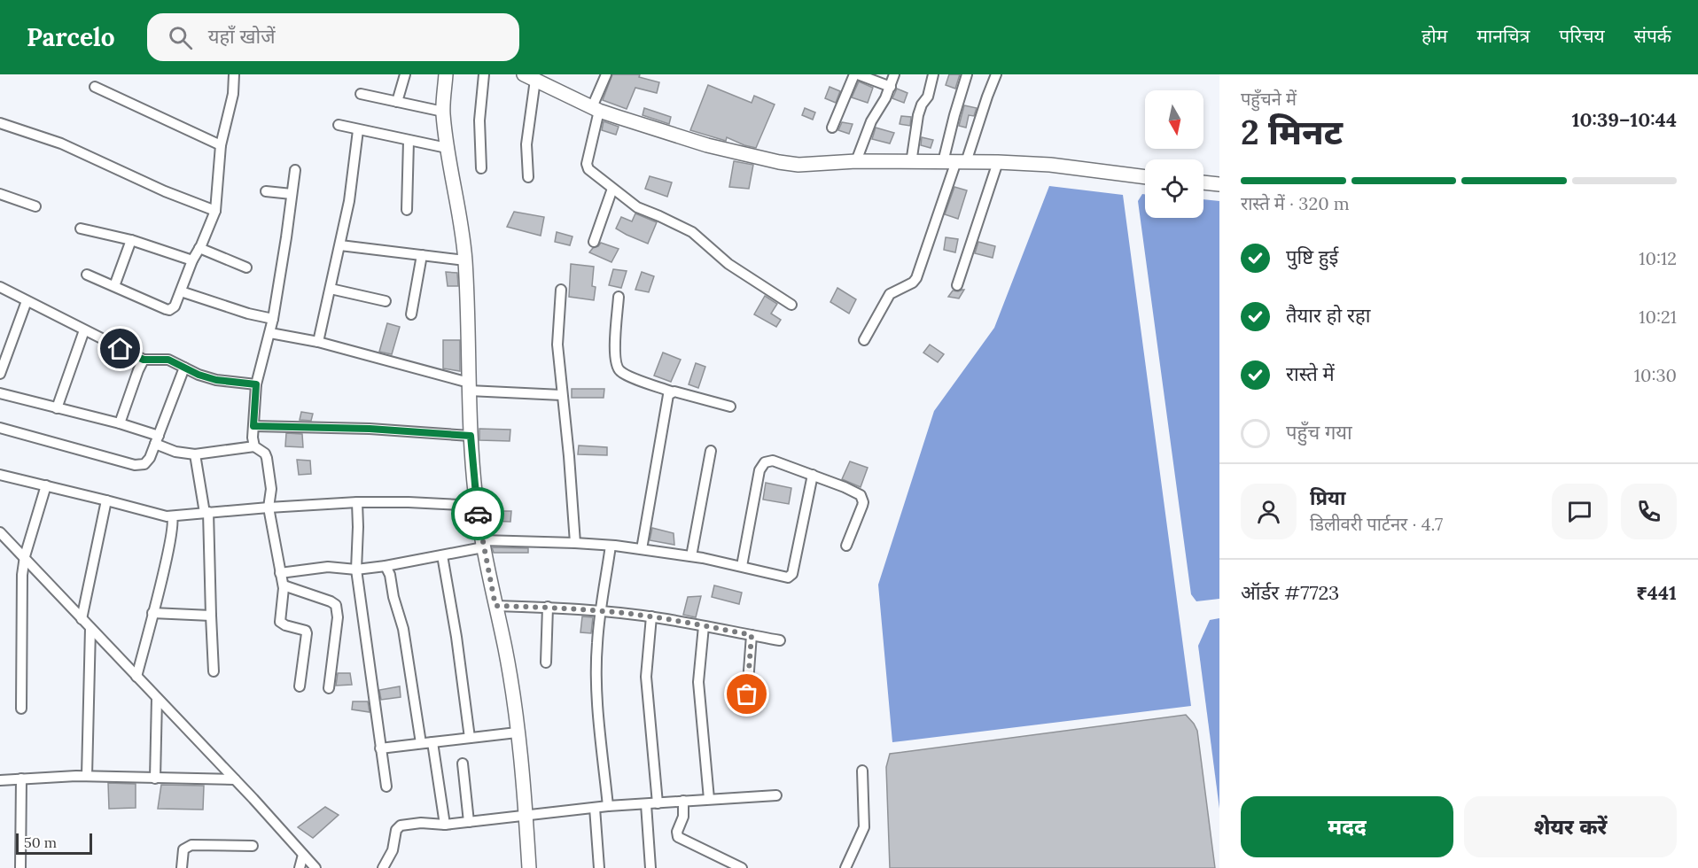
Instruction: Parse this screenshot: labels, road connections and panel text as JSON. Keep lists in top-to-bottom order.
{
  "scale_bar": "50 m",
  "north": "bottom",
  "page": {
    "header": "Parcelo",
    "search": "यहाँ खोजें",
    "nav": [
      "होम",
      "मानचित्र",
      "परिचय",
      "संपर्क"
    ],
    "heading": ["2 मिनट", "पहुँचने में", "10:39–10:44"],
    "panel": [
      "प्रिया",
      "डिलीवरी पार्टनर · 4.7",
      "ऑर्डर #7723",
      "₹441"
    ],
    "bar": "रास्ते में · 320 m",
    "list": [
      ["पुष्टि हुई", "10:12"],
      ["तैयार हो रहा", "10:21"],
      ["रास्ते में", "10:30"],
      "पहुँच गया"
    ],
    "buttons": ["मदद", "शेयर करें"],
    "scale": "50 m"
  }
}
